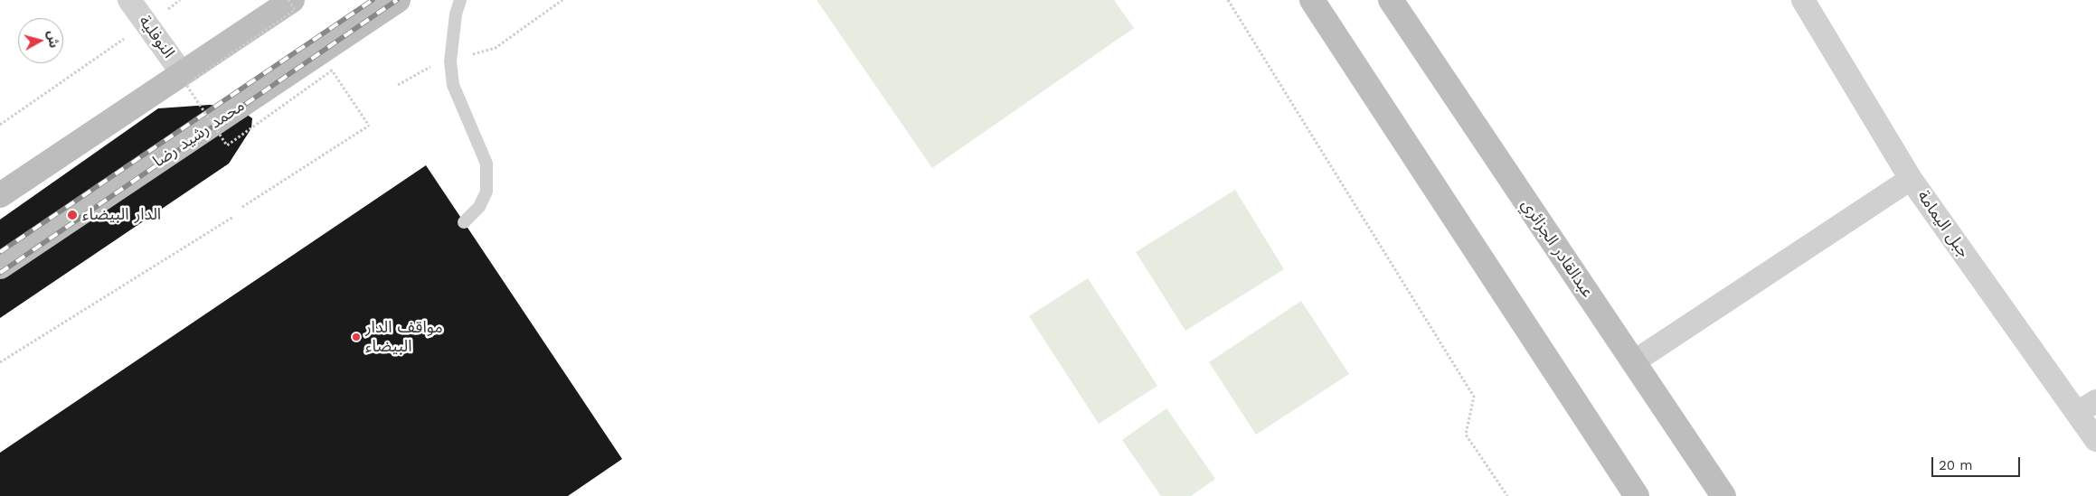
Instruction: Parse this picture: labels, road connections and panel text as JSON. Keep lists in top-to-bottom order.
{
  "streets": {
    "street": [
      "النوفلية",
      "محمد رشيد رضا",
      "جبل اليمامة",
      "عبدالقادر الجزائري"
    ]
  },
  "places": ["الدار البيضاء", "مواقف الدار البيضاء"],
  "scale_bar": "20 m",
  "north": "right"
}
